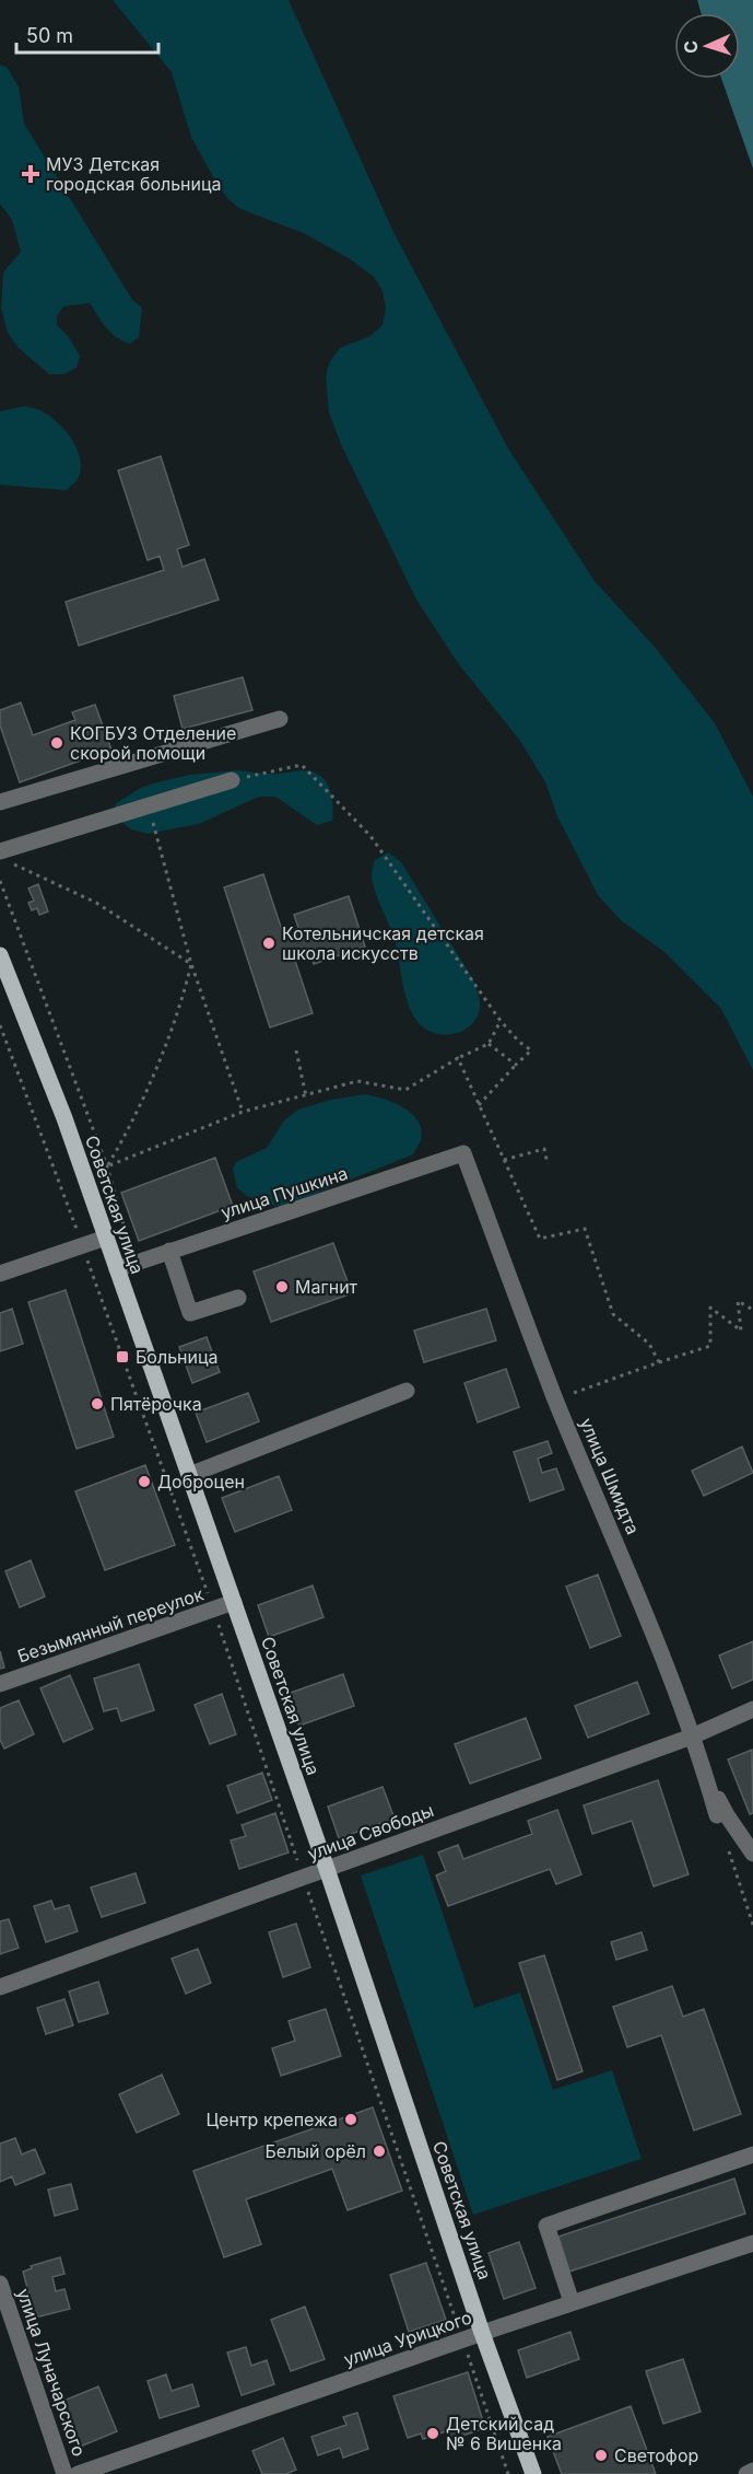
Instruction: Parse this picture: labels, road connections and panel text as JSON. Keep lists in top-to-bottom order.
{
  "streets": {
    "main road": ["Советская улица"],
    "street": [
      "улица Пушкина",
      "улица Шмидта",
      "Безымянный переулок",
      "улица Свободы",
      "улица Урицкого",
      "улица Луначарского"
    ]
  },
  "crossings": [
    ["улица Пушкина", "Советская улица"],
    ["улица Пушкина", "улица Шмидта"],
    ["Советская улица", "Безымянный переулок"],
    ["Советская улица", "улица Свободы"],
    ["Советская улица", "улица Урицкого"],
    ["улица Шмидта", "улица Свободы"]
  ],
  "places": {
    "health": ["МУЗ Детская городская больница"],
    "other": [
      "КОГБУЗ Отделение скорой помощи",
      "Котельничская детская школа искусств",
      "Магнит",
      "Пятёрочка",
      "Доброцен",
      "Центр крепежа",
      "Белый орёл",
      "Детский сад № 6 Вишенка",
      "Светофор"
    ],
    "transit": ["Больница"]
  },
  "scale_bar": "50 m",
  "north": "left"
}
